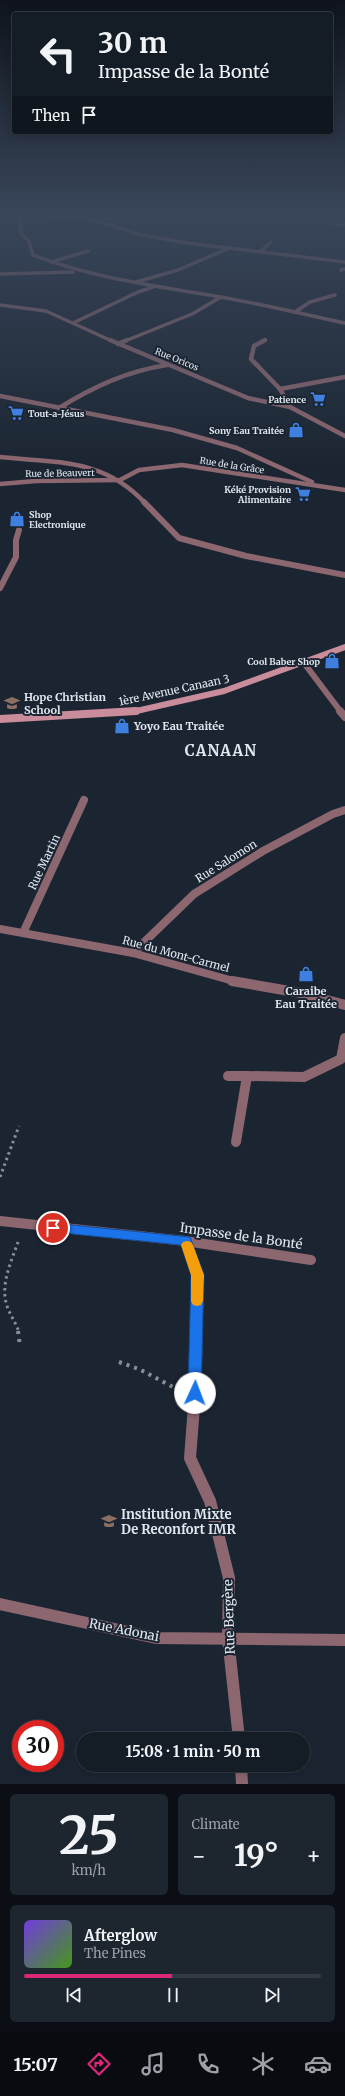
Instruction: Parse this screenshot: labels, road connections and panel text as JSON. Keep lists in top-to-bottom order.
{
  "streets": {
    "main road": ["1ère Avenue Canaan 3"],
    "street": [
      "Rue Oricos",
      "Rue de la Grâce",
      "Rue de Beauvert",
      "Rue Salomon",
      "Rue Martin",
      "Rue du Mont-Carmel",
      "Impasse de la Bonté",
      "Rue Bergère",
      "Rue Adonai"
    ]
  },
  "crossings": [
    ["Rue de la Grâce", "Rue de Beauvert"],
    ["Rue Salomon", "Rue du Mont-Carmel"],
    ["Rue Martin", "Rue du Mont-Carmel"],
    ["Impasse de la Bonté", "Rue Bergère"],
    ["Rue Bergère", "Rue Adonai"]
  ],
  "districts": ["CANAAN"],
  "places": {
    "supermarket": ["Patience", "Tout-a-Jésus", "Kéké Provision Alimentaire"],
    "shop": [
      "Sony Eau Traitée",
      "Shop Electronique",
      "Cool Baber Shop",
      "Yoyo Eau Traitée",
      "Caraibe Eau Traitée"
    ],
    "school or university": ["Hope Christian School", "Institution Mixte De Reconfort IMR"]
  },
  "page": {
    "turn": ["30 m", "Impasse de la Bonté"],
    "then": "Then",
    "limit": "30",
    "trip": "15:08 · 1 min · 50 m",
    "tile": [
      ["25", "km/h"],
      "Climate"
    ],
    "heat": ["−", "19°", "+"],
    "song": ["Afterglow", "The Pines"],
    "tabs": "15:07"
  }
}
